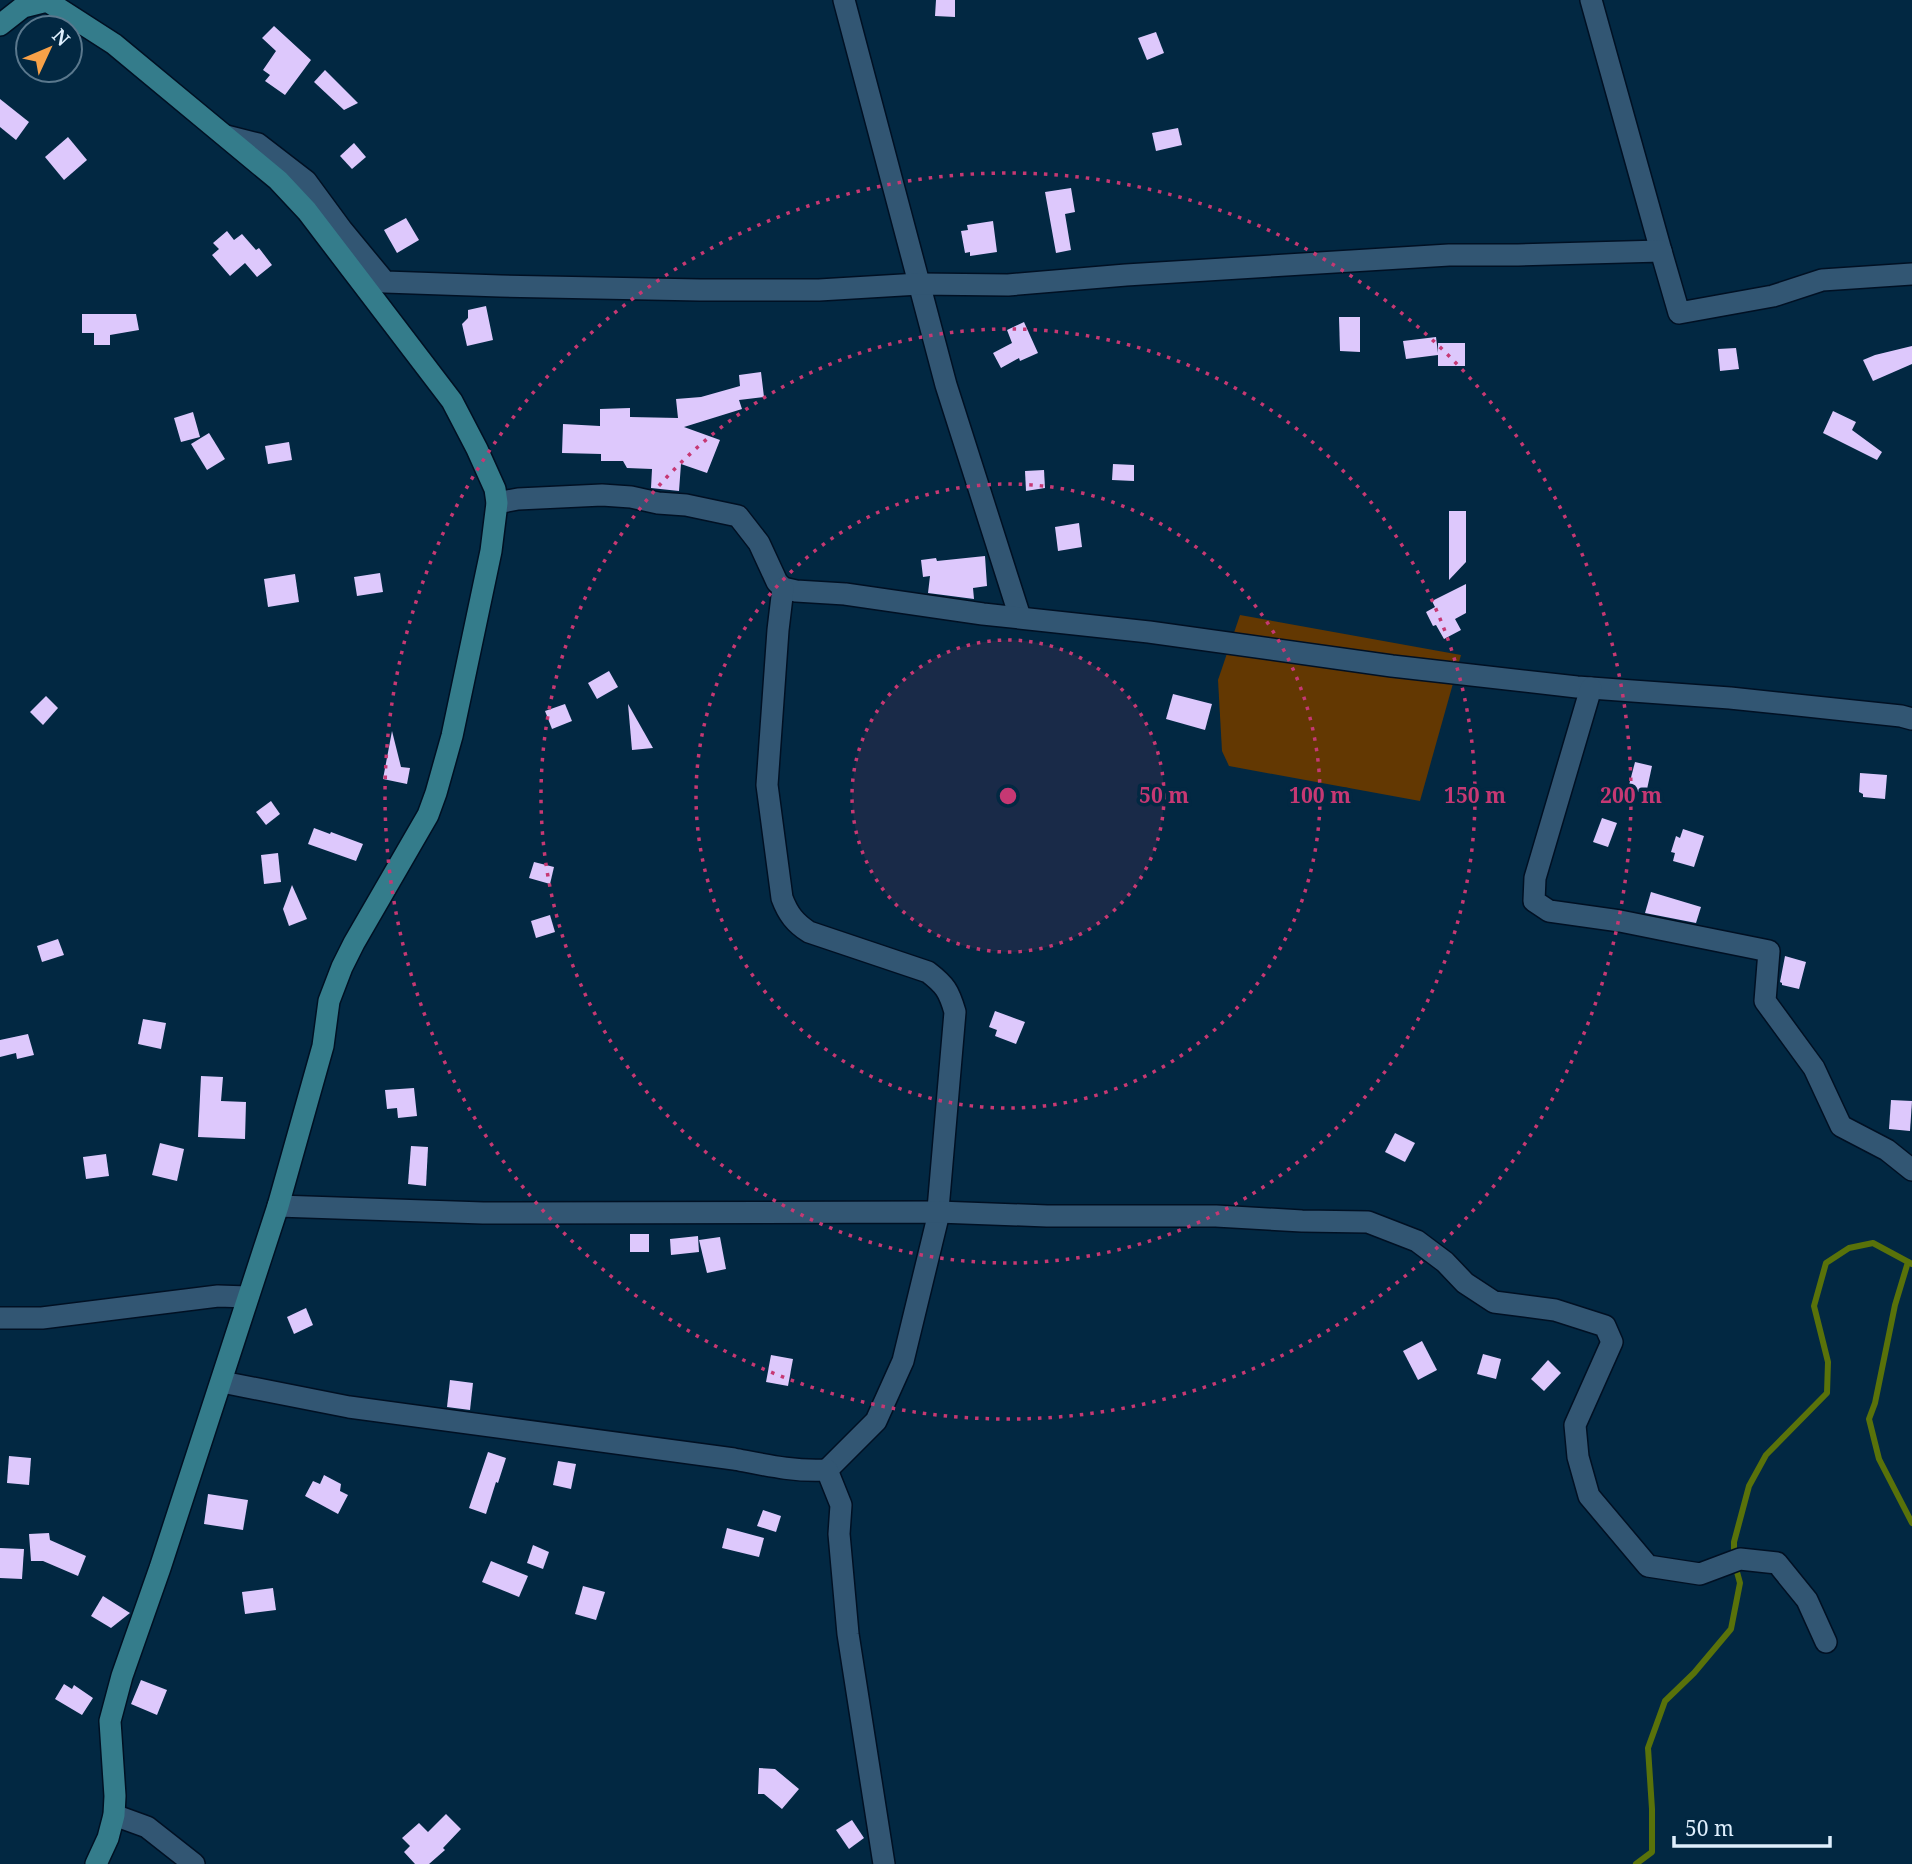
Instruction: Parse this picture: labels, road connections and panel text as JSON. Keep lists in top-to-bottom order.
{
  "scale_bar": "50 m",
  "north": "top right",
  "rings": [
    "50 m",
    "100 m",
    "150 m",
    "200 m"
  ]
}
